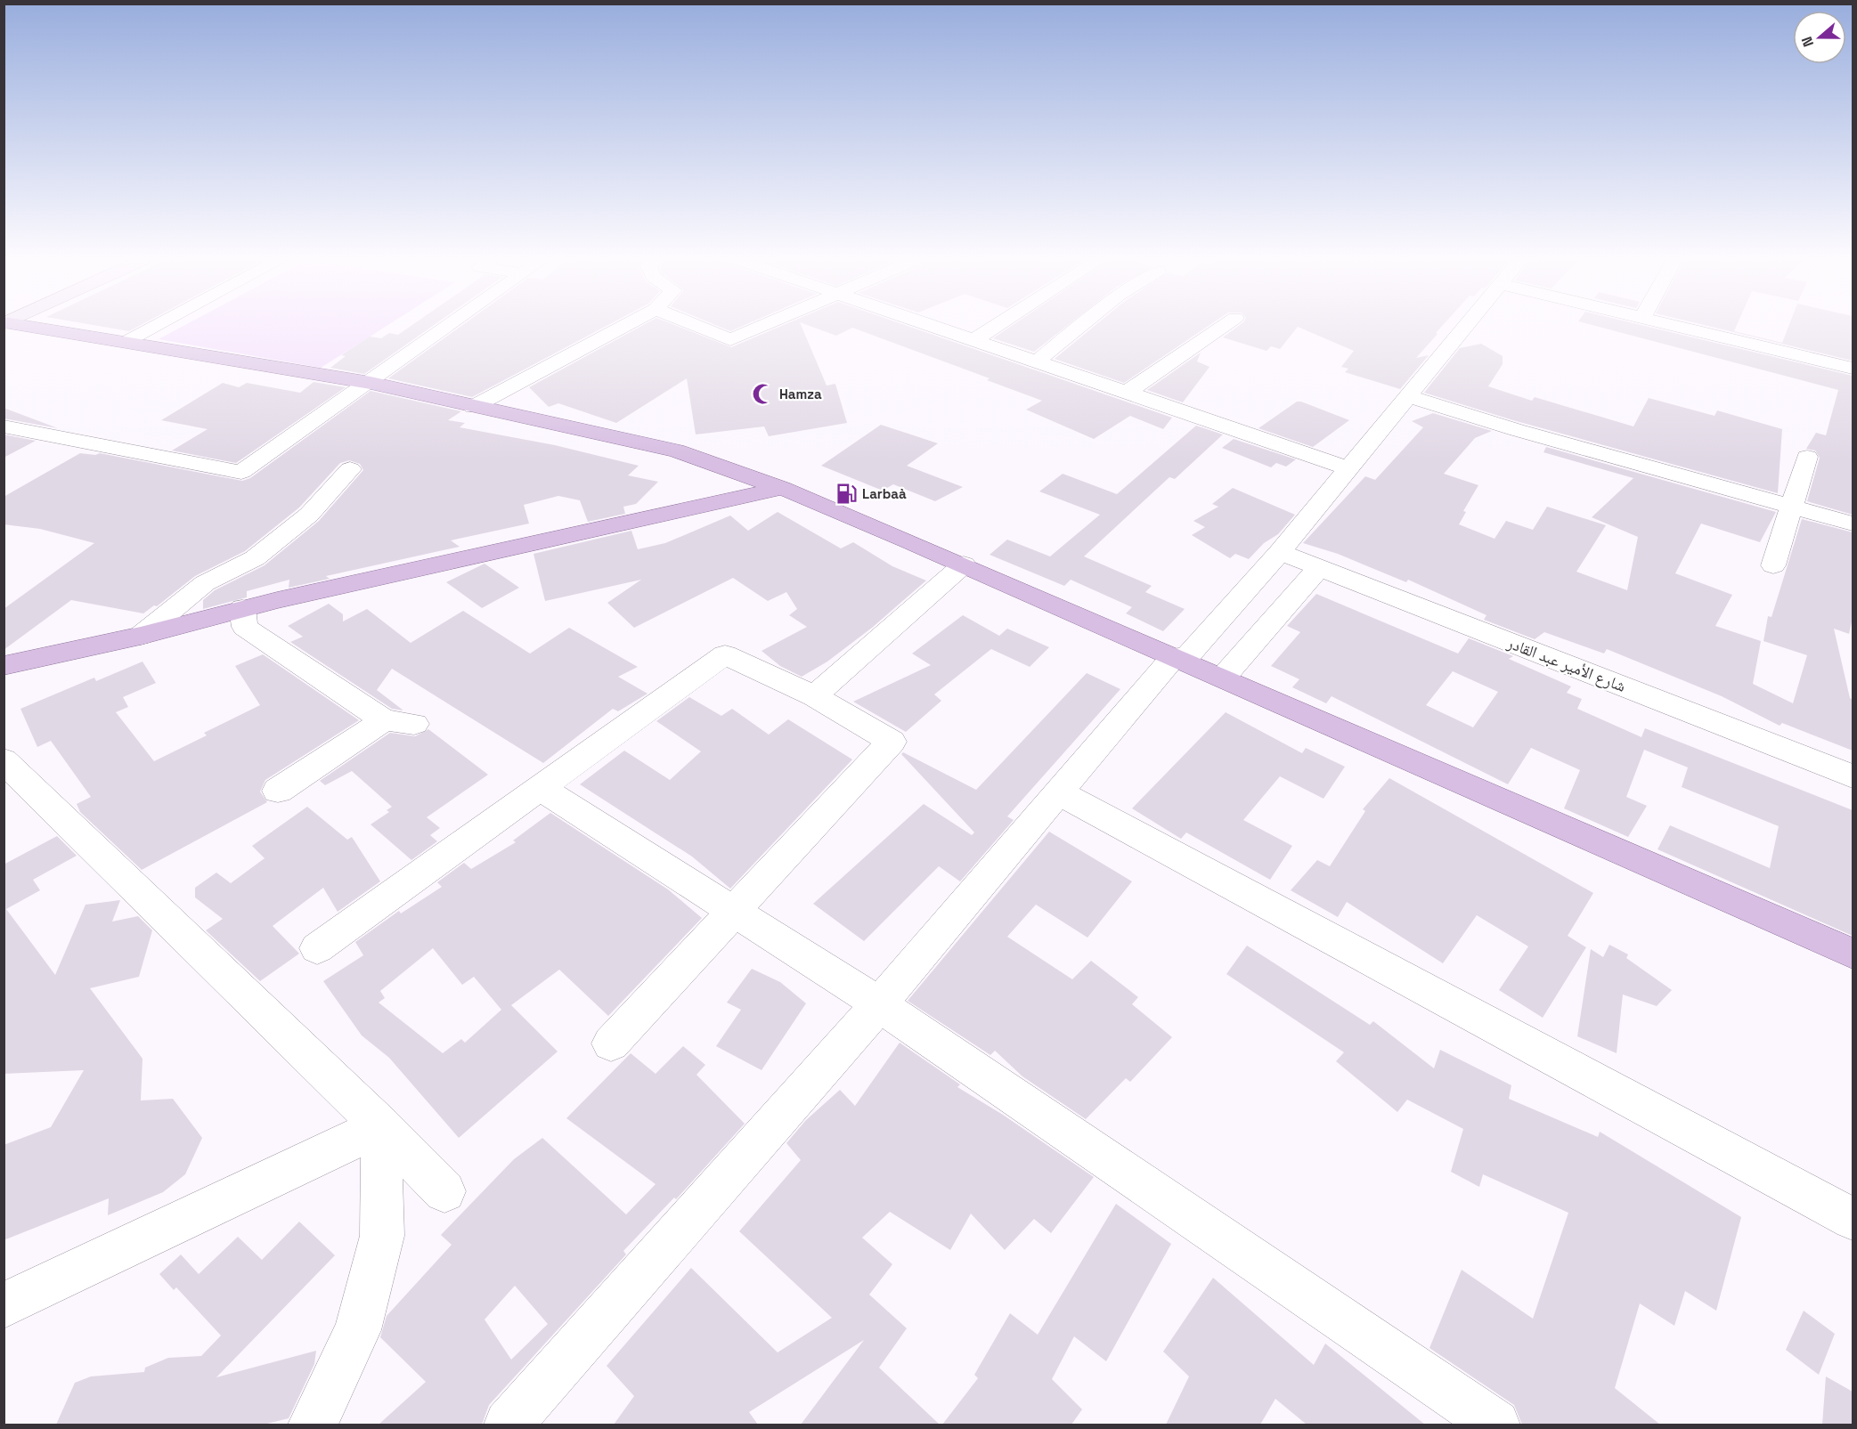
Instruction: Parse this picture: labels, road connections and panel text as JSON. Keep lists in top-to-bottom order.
{
  "streets": {
    "street": ["شارع الأمير عبد القادر"]
  },
  "places": {
    "mosque": ["Hamza"],
    "fuel station": ["Larbaà"]
  },
  "north": "left"
}
